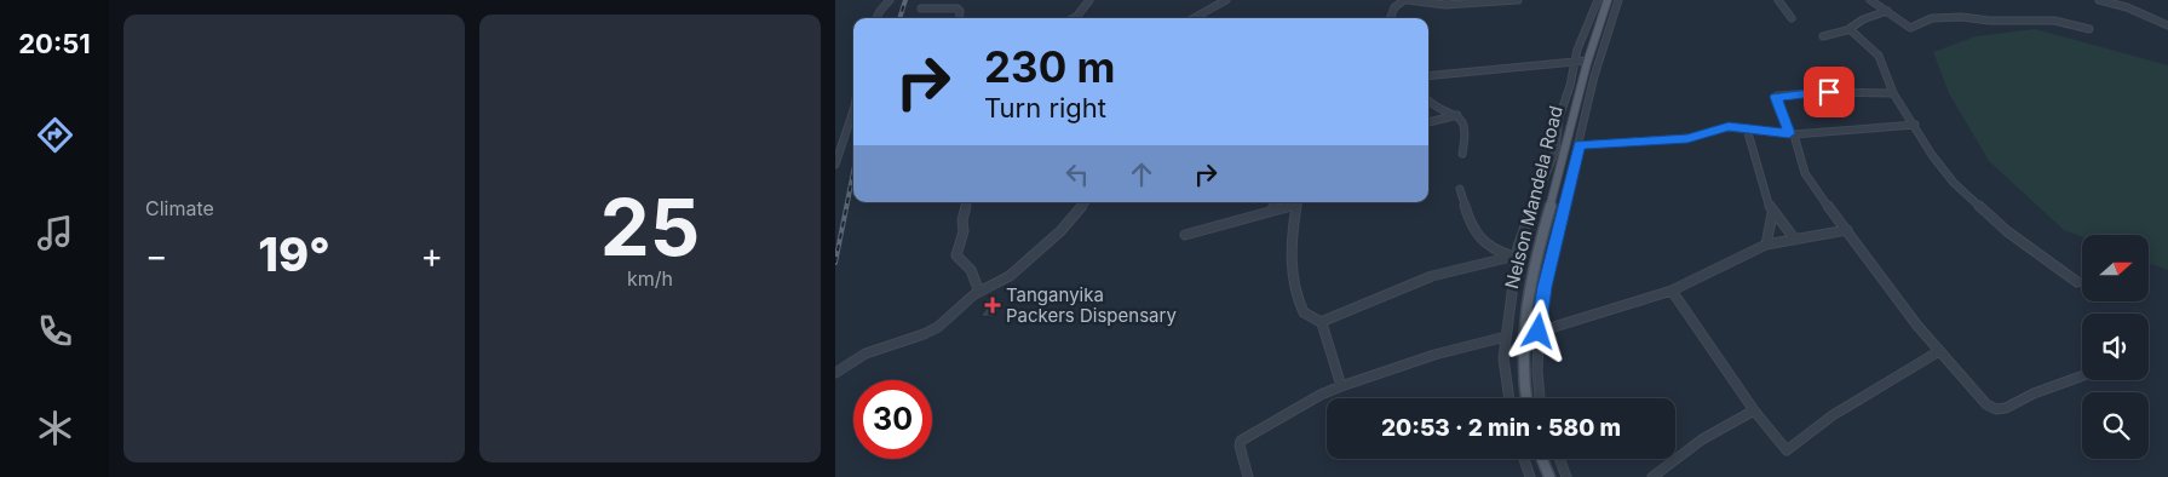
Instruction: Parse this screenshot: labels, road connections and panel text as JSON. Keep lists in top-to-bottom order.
{
  "streets": {
    "main road": ["Nelson Mandela Road"]
  },
  "places": {
    "health": ["Tanganyika Packers Dispensary"]
  },
  "north": "right",
  "page": {
    "tabs": "20:51",
    "tile": [
      "Climate",
      ["25", "km/h"]
    ],
    "turn": ["230 m", "Turn right"],
    "heat": ["−", "19°", "+"],
    "limit": "30",
    "trip": "20:53 · 2 min · 580 m"
  }
}
